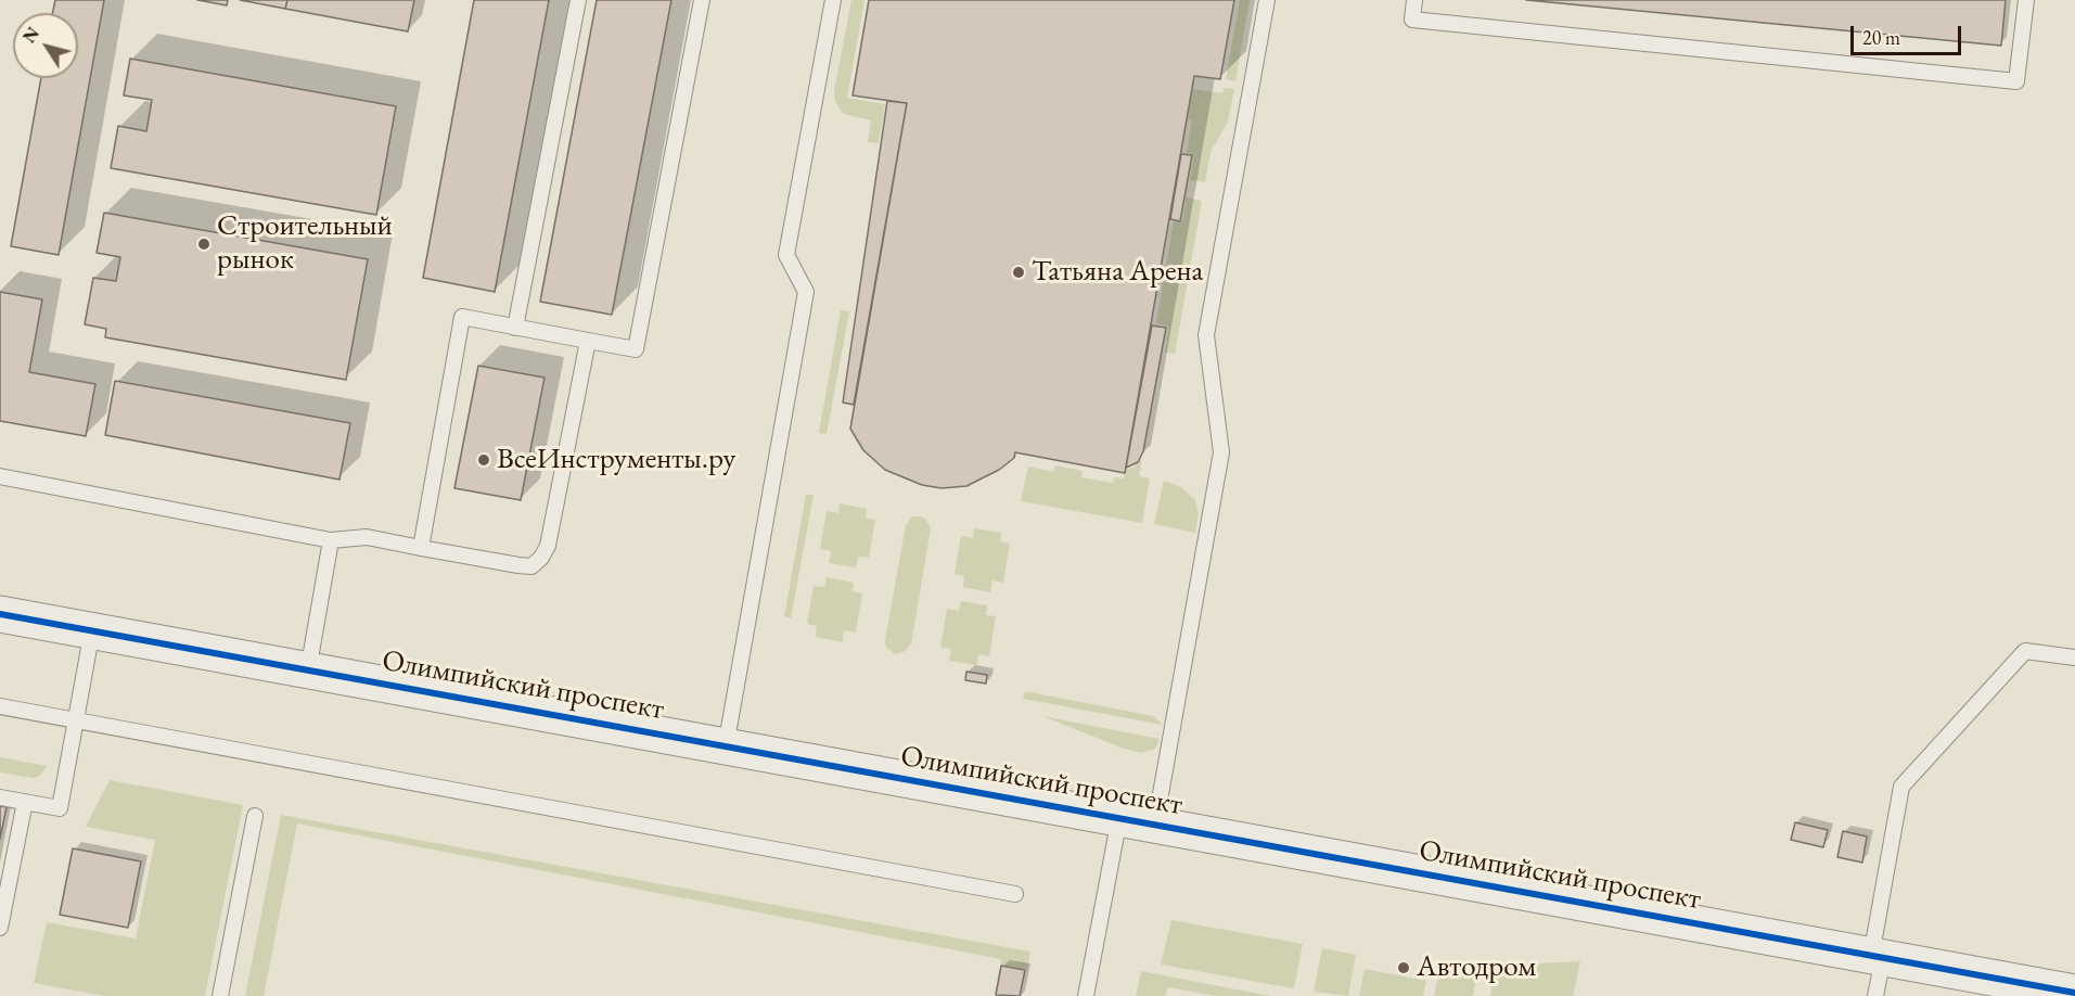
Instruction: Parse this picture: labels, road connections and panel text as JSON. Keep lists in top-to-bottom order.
{
  "streets": {
    "street": ["Олимпийский проспект"]
  },
  "places": [
    "Строительный рынок",
    "Татьяна Арена",
    "ВсеИнструменты.ру",
    "Автодром"
  ],
  "scale_bar": "20 m",
  "north": "top left"
}
